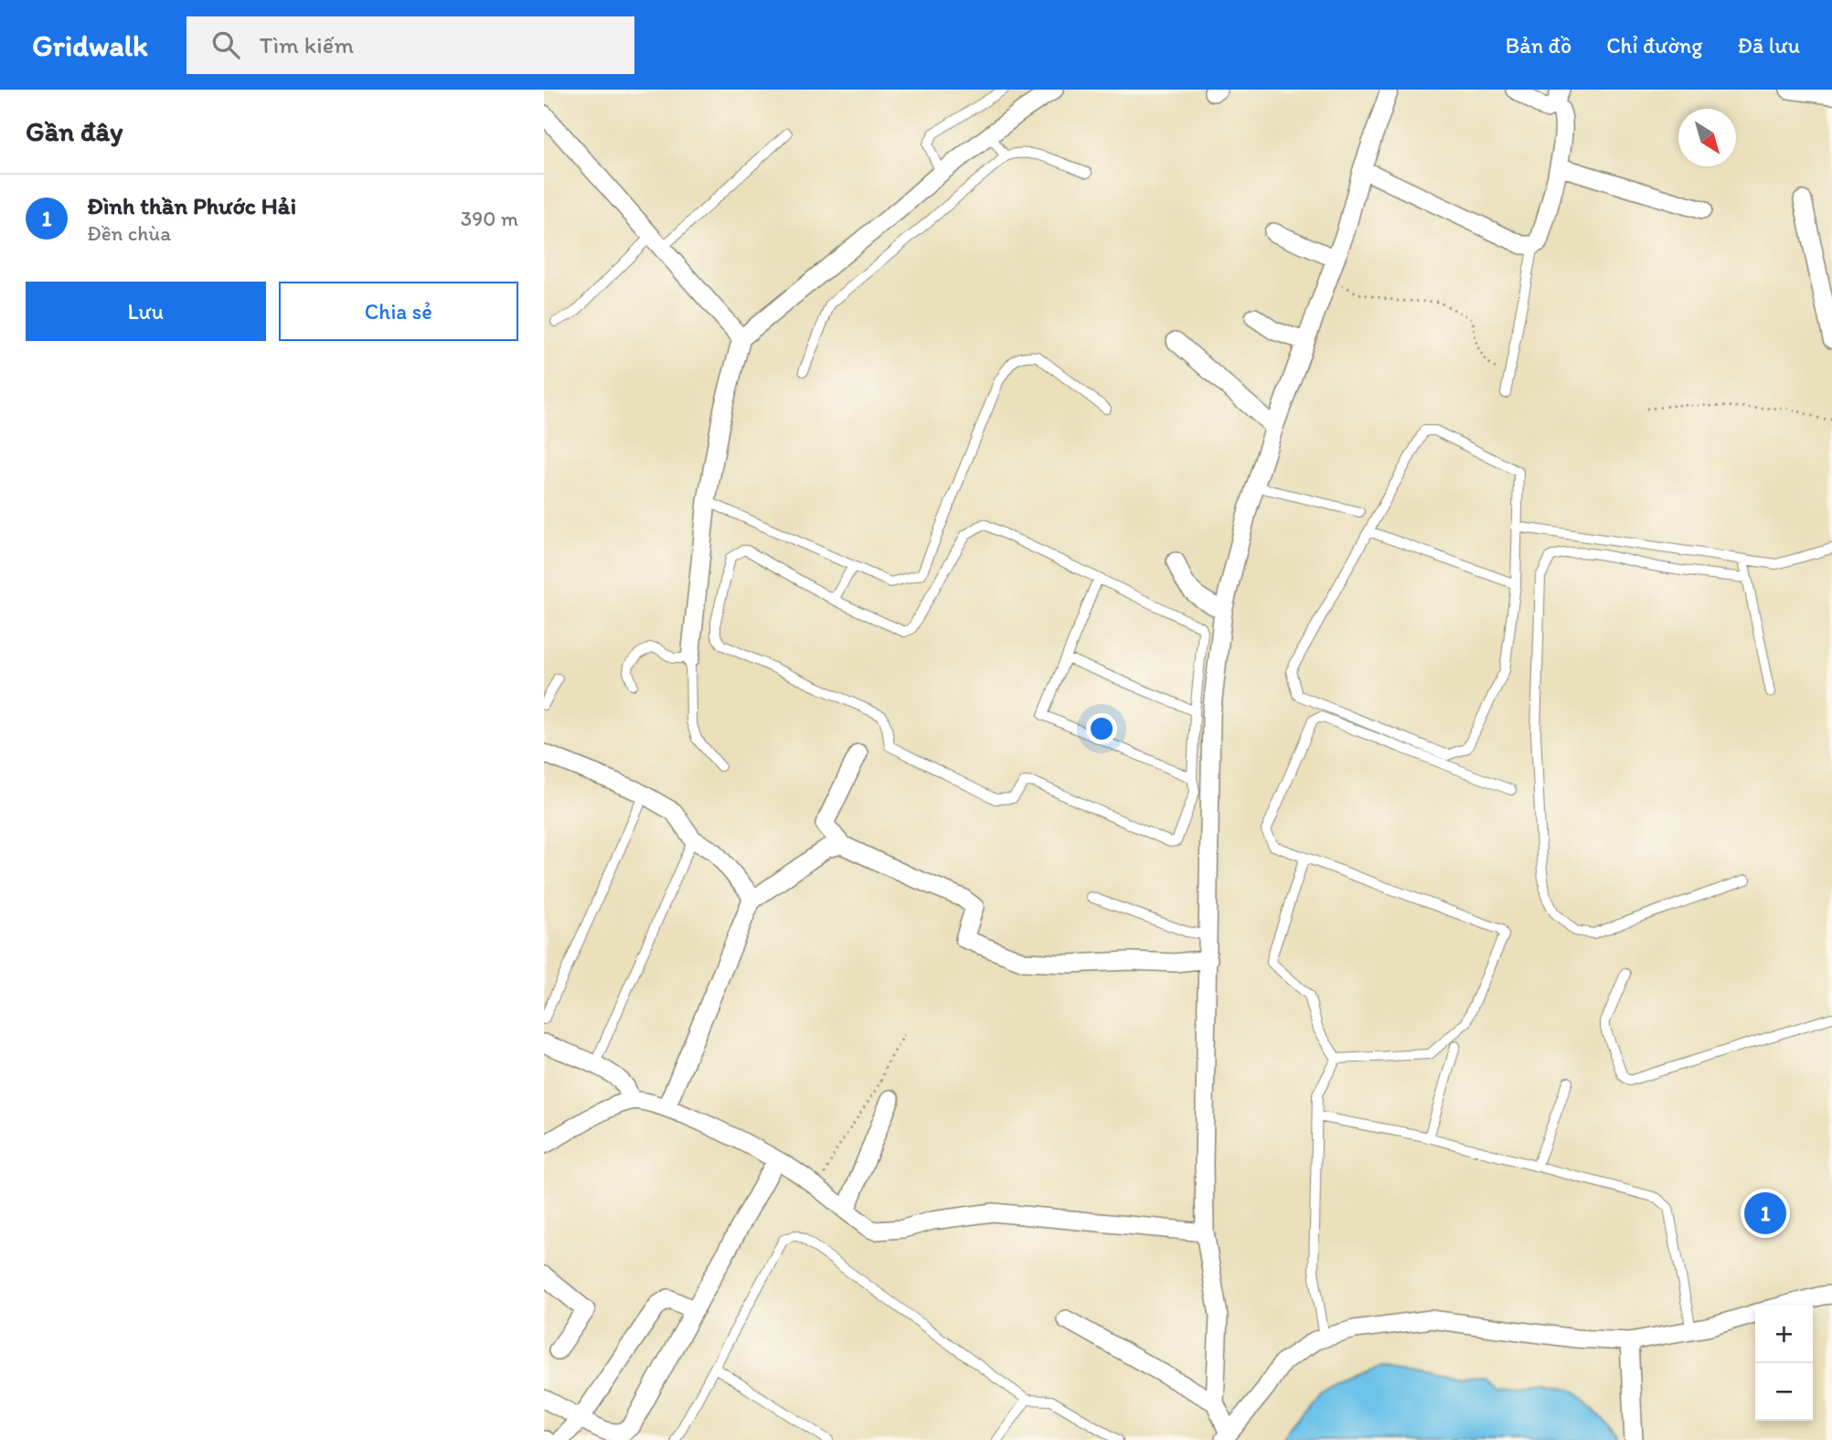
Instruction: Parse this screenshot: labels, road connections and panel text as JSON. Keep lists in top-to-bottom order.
{
  "north": "bottom right",
  "page": {
    "header": "Gridwalk",
    "search": "Tìm kiếm",
    "nav": ["Bản đồ", "Chỉ đường", "Đã lưu"],
    "heading": "Gần đây",
    "list": [
      {
        "mark": "1",
        "name": "Đình thần Phước Hải",
        "note": "Đền chùa",
        "value": "390 m"
      }
    ],
    "buttons": ["Lưu", "Chia sẻ"],
    "pins": "1",
    "map_buttons": ["+", "−"]
  }
}
